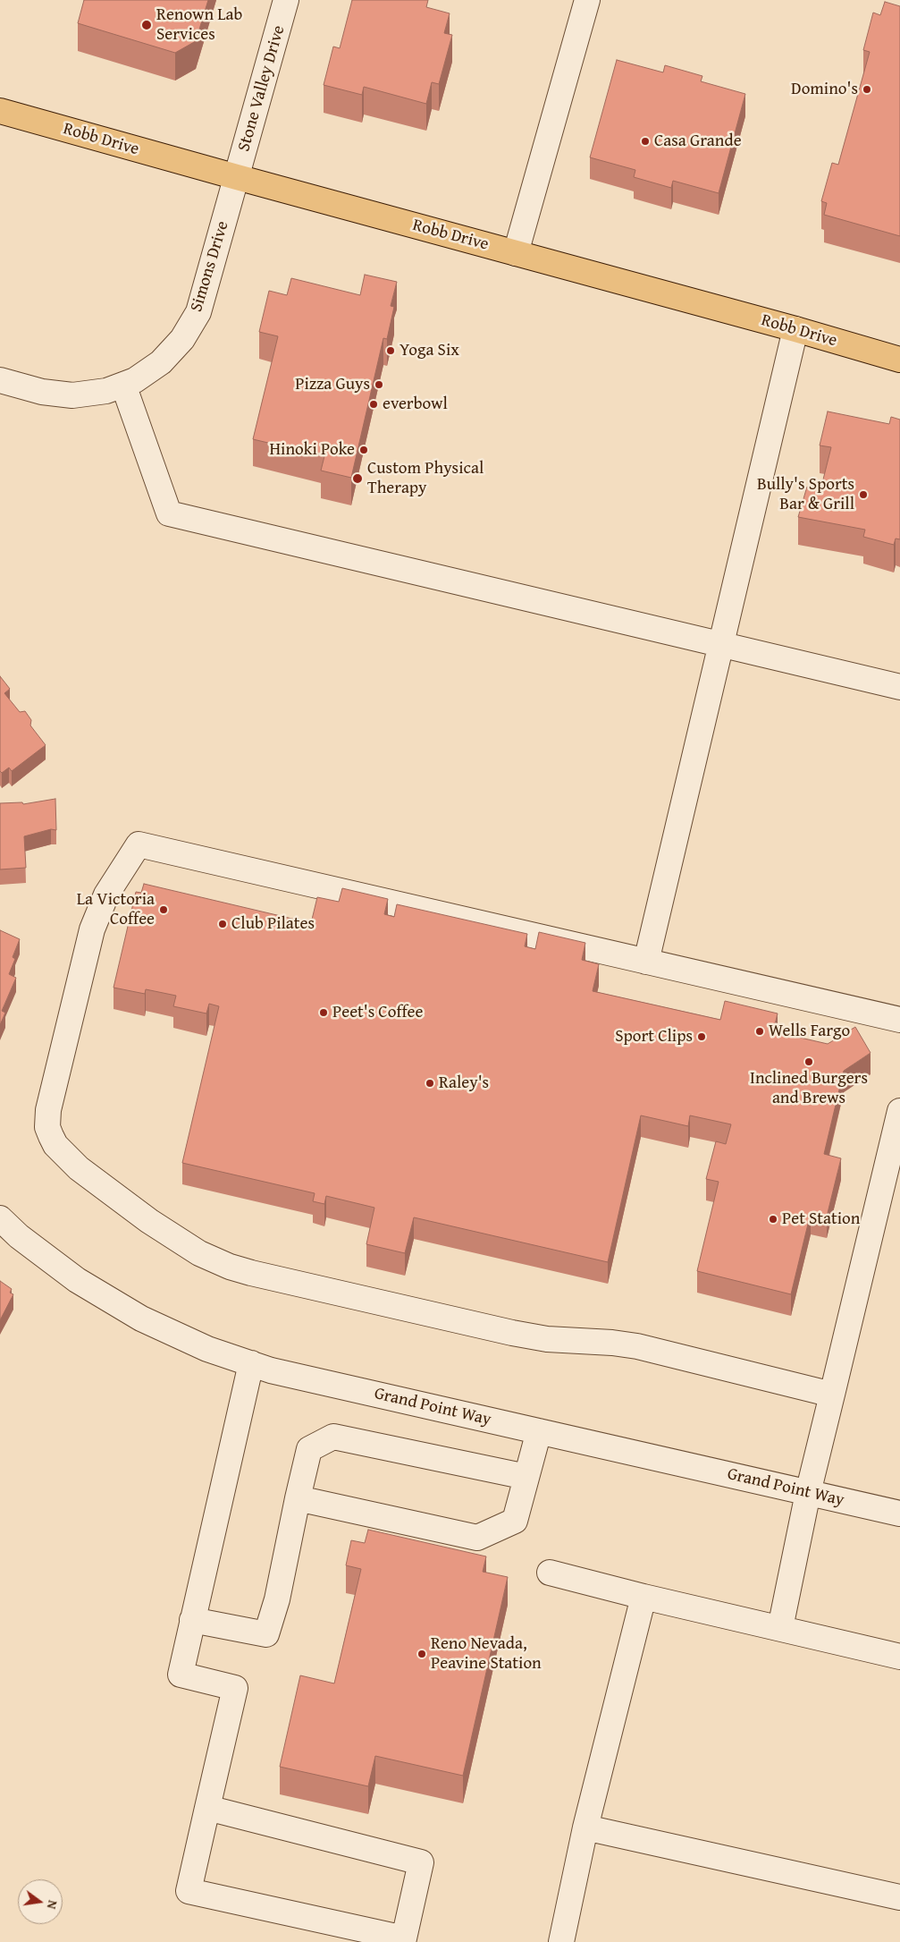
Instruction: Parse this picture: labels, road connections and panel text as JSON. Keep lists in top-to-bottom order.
{
  "streets": {
    "main road": ["Robb Drive"],
    "street": ["Stone Valley Drive", "Simons Drive", "Grand Point Way"]
  },
  "crossings": [
    ["Stone Valley Drive", "Robb Drive"],
    ["Stone Valley Drive", "Simons Drive"],
    ["Robb Drive", "Simons Drive"]
  ],
  "places": [
    "Renown Lab Services",
    "Domino's",
    "Casa Grande",
    "Yoga Six",
    "Pizza Guys",
    "everbowl",
    "Hinoki Poke",
    "Custom Physical Therapy",
    "Bully's Sports Bar & Grill",
    "La Victoria Coffee",
    "Club Pilates",
    "Peet's Coffee",
    "Wells Fargo",
    "Sport Clips",
    "Inclined Burgers and Brews",
    "Raley's",
    "Pet Station",
    "Reno Nevada, Peavine Station"
  ],
  "north": "right"
}
